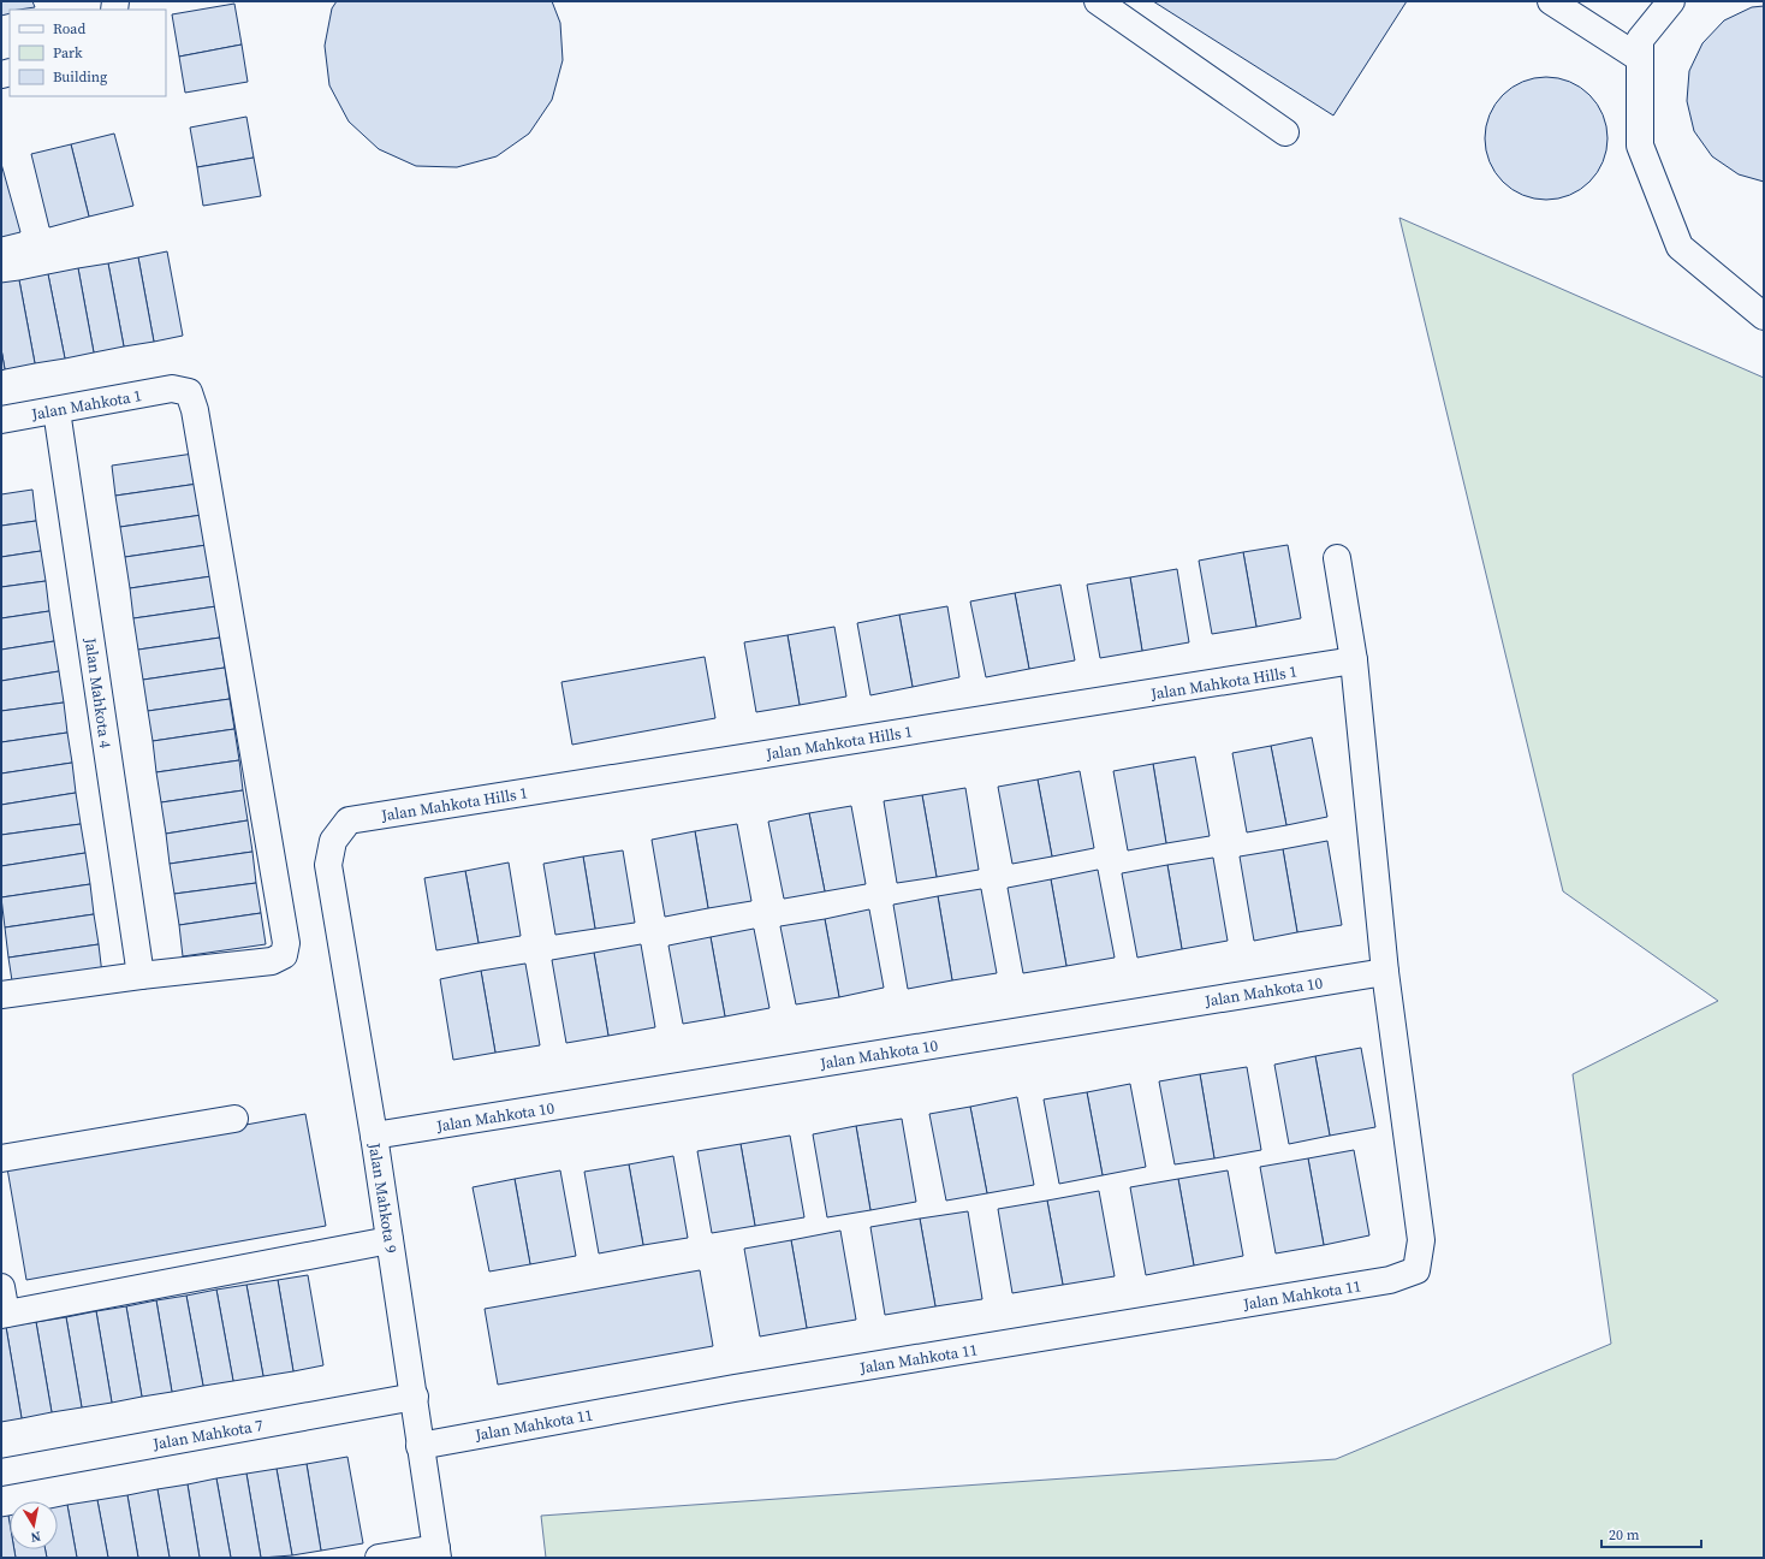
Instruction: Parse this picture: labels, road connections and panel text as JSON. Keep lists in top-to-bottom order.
{
  "streets": {
    "street": [
      "Jalan Mahkota 1",
      "Jalan Mahkota Hills 1",
      "Jalan Mahkota 4",
      "Jalan Mahkota 10",
      "Jalan Mahkota 9",
      "Jalan Mahkota 11",
      "Jalan Mahkota 7"
    ]
  },
  "crossings": [
    ["Jalan Mahkota 1", "Jalan Mahkota 4"],
    ["Jalan Mahkota Hills 1", "Jalan Mahkota 9"],
    ["Jalan Mahkota 10", "Jalan Mahkota 9"],
    ["Jalan Mahkota 10", "Jalan Mahkota 11"],
    ["Jalan Mahkota 9", "Jalan Mahkota 11"],
    ["Jalan Mahkota 9", "Jalan Mahkota 7"]
  ],
  "legend": ["Road", "Park", "Building"],
  "scale_bar": "20 m",
  "north": "bottom"
}
